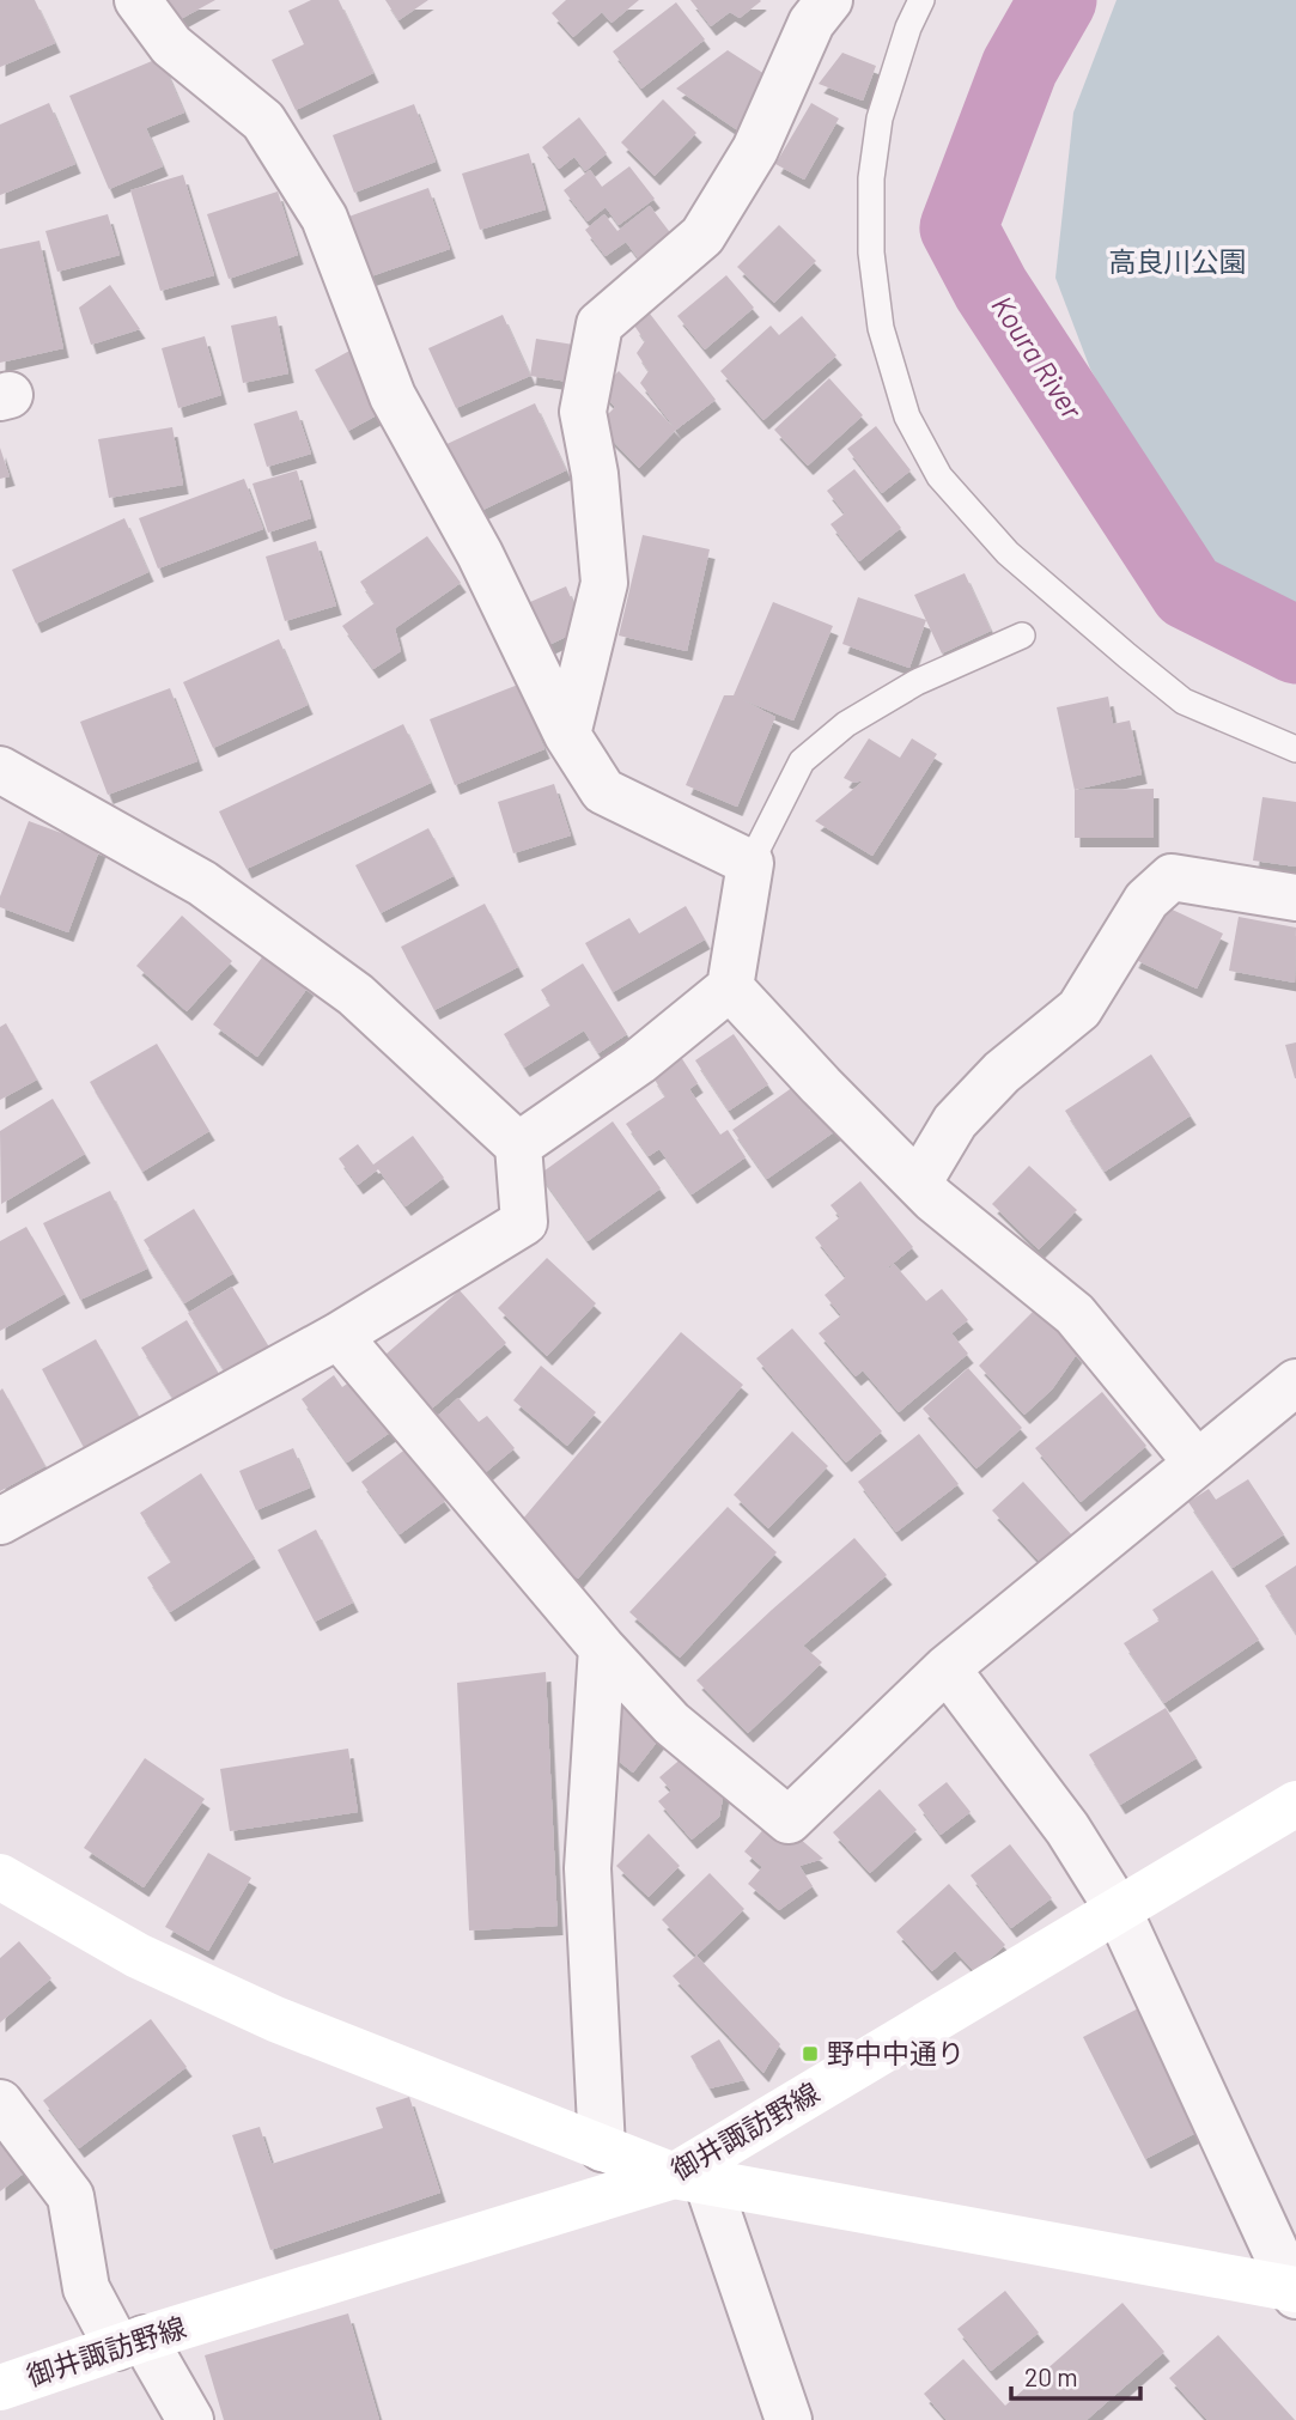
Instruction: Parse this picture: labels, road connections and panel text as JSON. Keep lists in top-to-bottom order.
{
  "streets": {
    "main road": ["御井諏訪野線"]
  },
  "water": ["Koura River"],
  "parks": ["高良川公園"],
  "places": {
    "transit": ["野中中通り"]
  },
  "scale_bar": "20 m"
}
